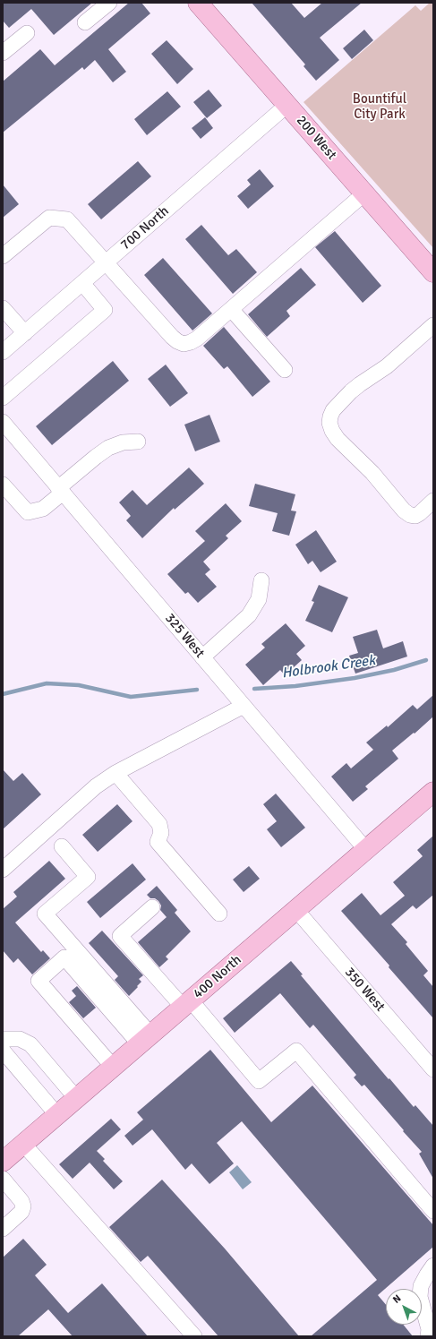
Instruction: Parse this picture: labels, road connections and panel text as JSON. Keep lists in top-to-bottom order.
{
  "streets": {
    "main road": ["200 West", "400 North"],
    "street": ["700 North", "325 West", "350 West"]
  },
  "crossings": [
    ["200 West", "700 North"],
    ["325 West", "400 North"],
    ["400 North", "350 West"]
  ],
  "water": ["Holbrook Creek"],
  "parks": ["Bountiful City Park"],
  "north": "top left"
}
